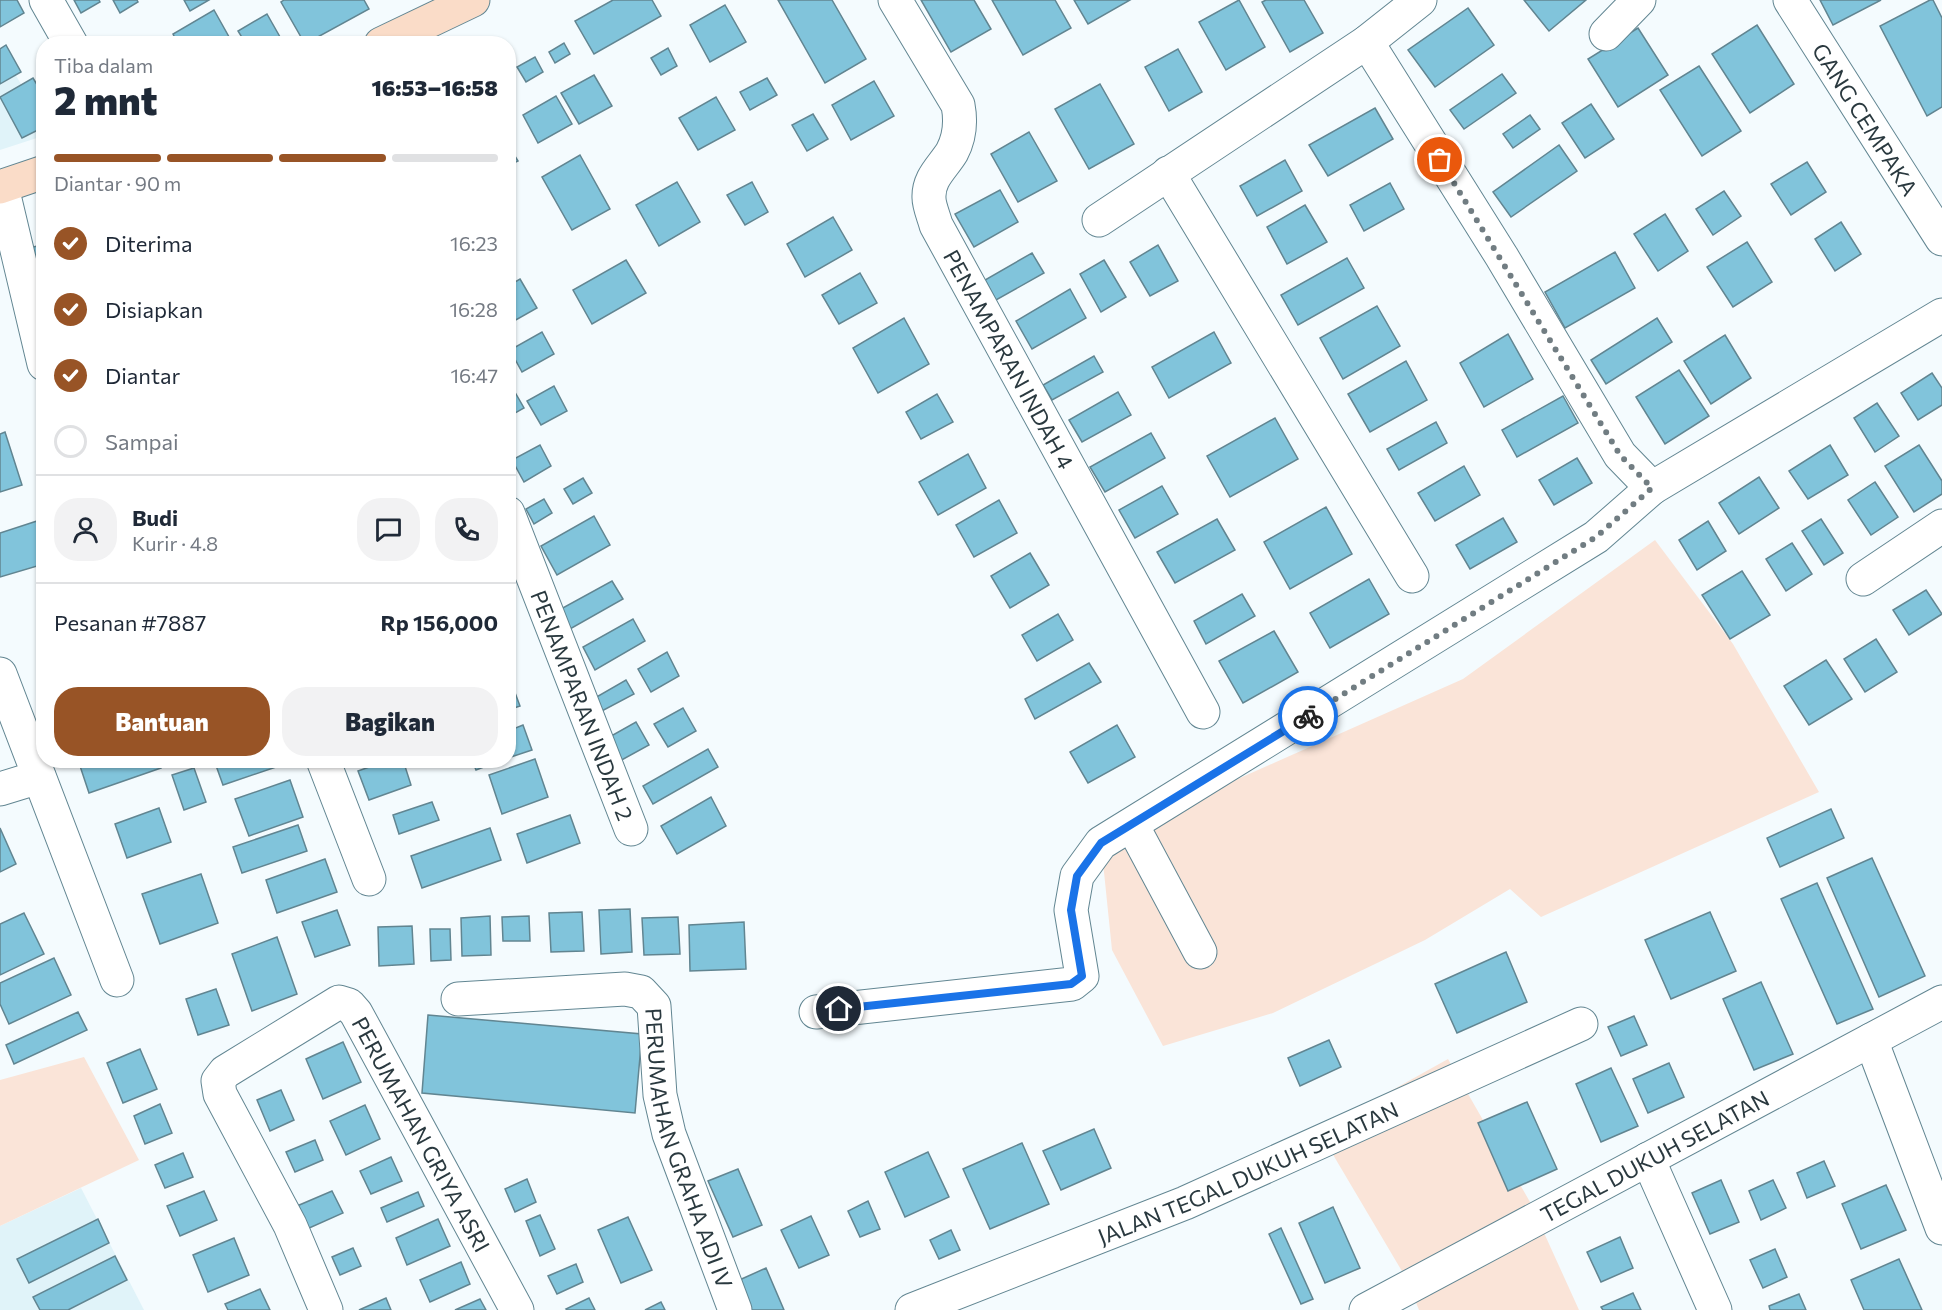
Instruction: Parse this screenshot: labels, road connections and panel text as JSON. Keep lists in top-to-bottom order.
{
  "streets": {
    "street": [
      "GANG CEMPAKA",
      "PENAMPARAN INDAH 4",
      "PENAMPARAN INDAH 2",
      "PERUMAHAN GRIYA ASRI",
      "PERUMAHAN GRAHA ADI IV",
      "TEGAL DUKUH SELATAN",
      "JALAN TEGAL DUKUH SELATAN"
    ]
  },
  "page": {
    "heading": ["2 mnt", "Tiba dalam", "16:53–16:58"],
    "panel": [
      "Budi",
      "Kurir · 4.8",
      "Pesanan #7887",
      "Rp 156,000"
    ],
    "bar": "Diantar · 90 m",
    "list": [
      ["Diterima", "16:23"],
      ["Disiapkan", "16:28"],
      ["Diantar", "16:47"],
      "Sampai"
    ],
    "buttons": ["Bantuan", "Bagikan"]
  }
}
